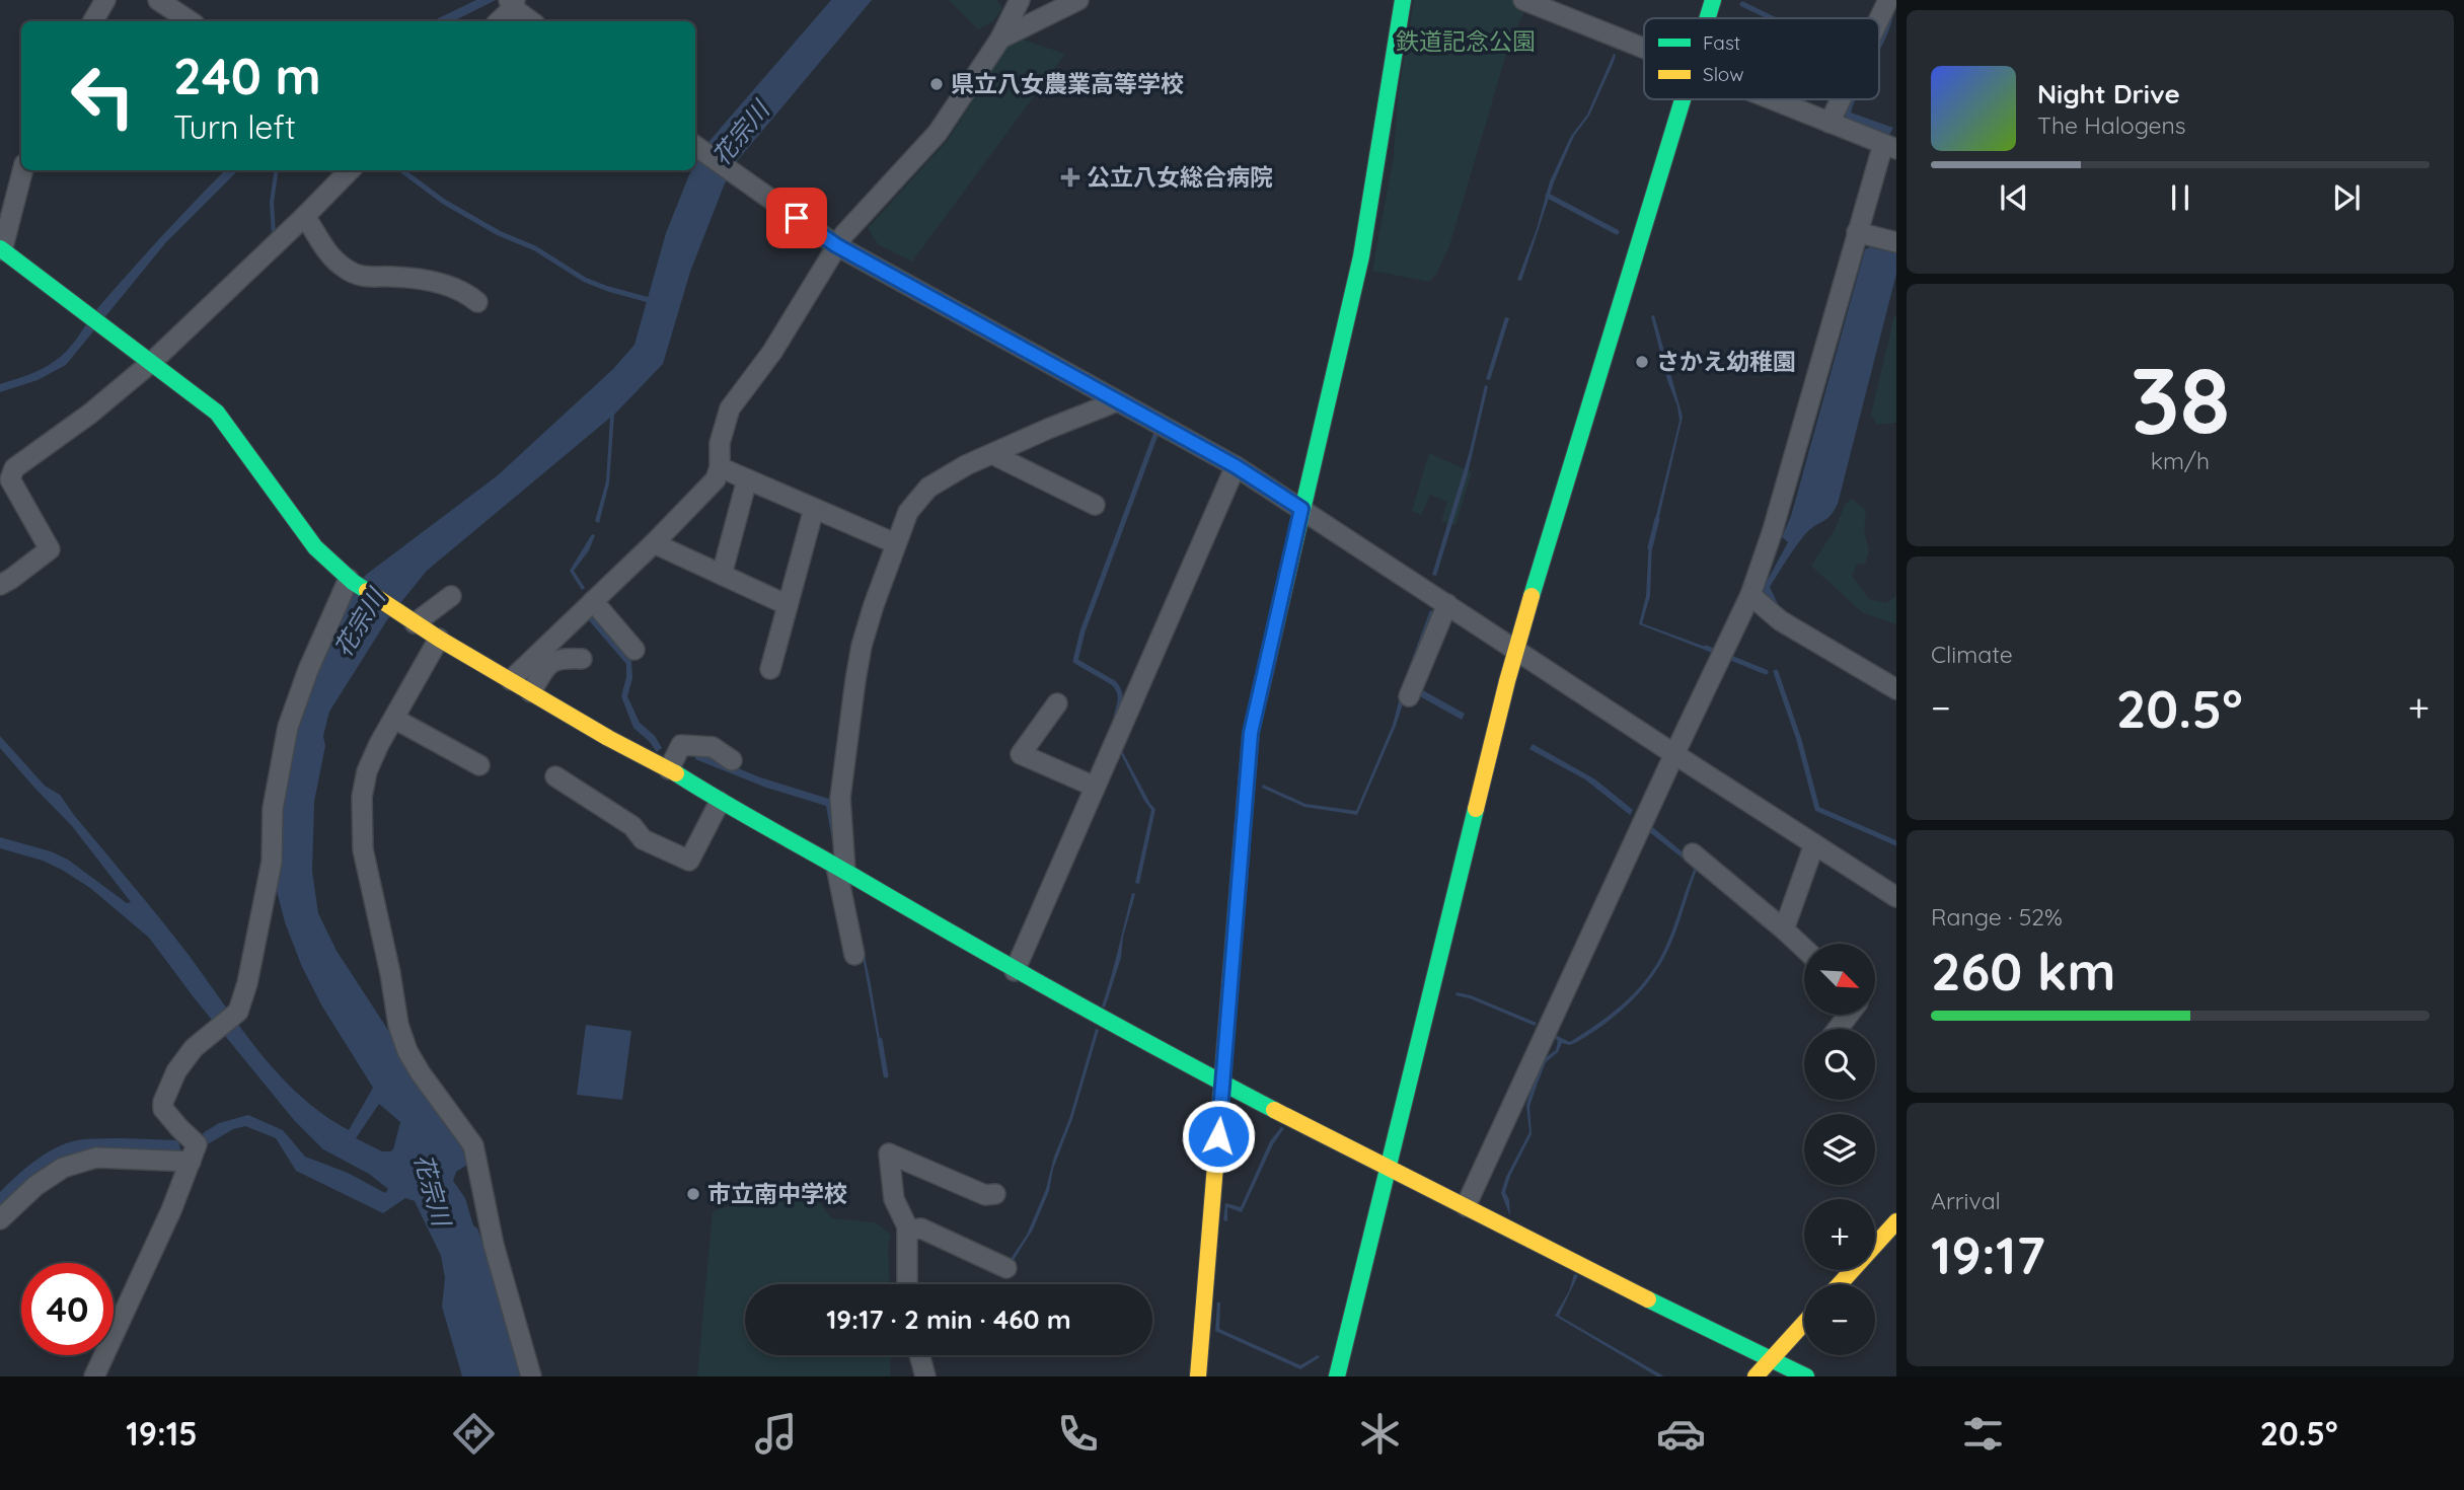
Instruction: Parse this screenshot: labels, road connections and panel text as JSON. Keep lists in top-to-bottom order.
{
  "water": ["花宗川"],
  "parks": ["鉄道記念公園"],
  "places": {
    "other": ["県立八女農業高等学校", "さかえ幼稚園", "市立南中学校"],
    "health": ["公立八女総合病院"]
  },
  "legend": ["Fast", "Slow"],
  "north": "bottom right",
  "page": {
    "turn": ["240 m", "Turn left"],
    "song": ["Night Drive", "The Halogens"],
    "tile": [
      ["38", "km/h"],
      "Climate",
      ["Range · 52%", "260 km"],
      ["Arrival", "19:17"]
    ],
    "heat": ["−", "20.5°", "+"],
    "map_buttons": ["+", "−"],
    "limit": "40",
    "trip": "19:17 · 2 min · 460 m",
    "tabs": ["19:15", "20.5°"]
  }
}
